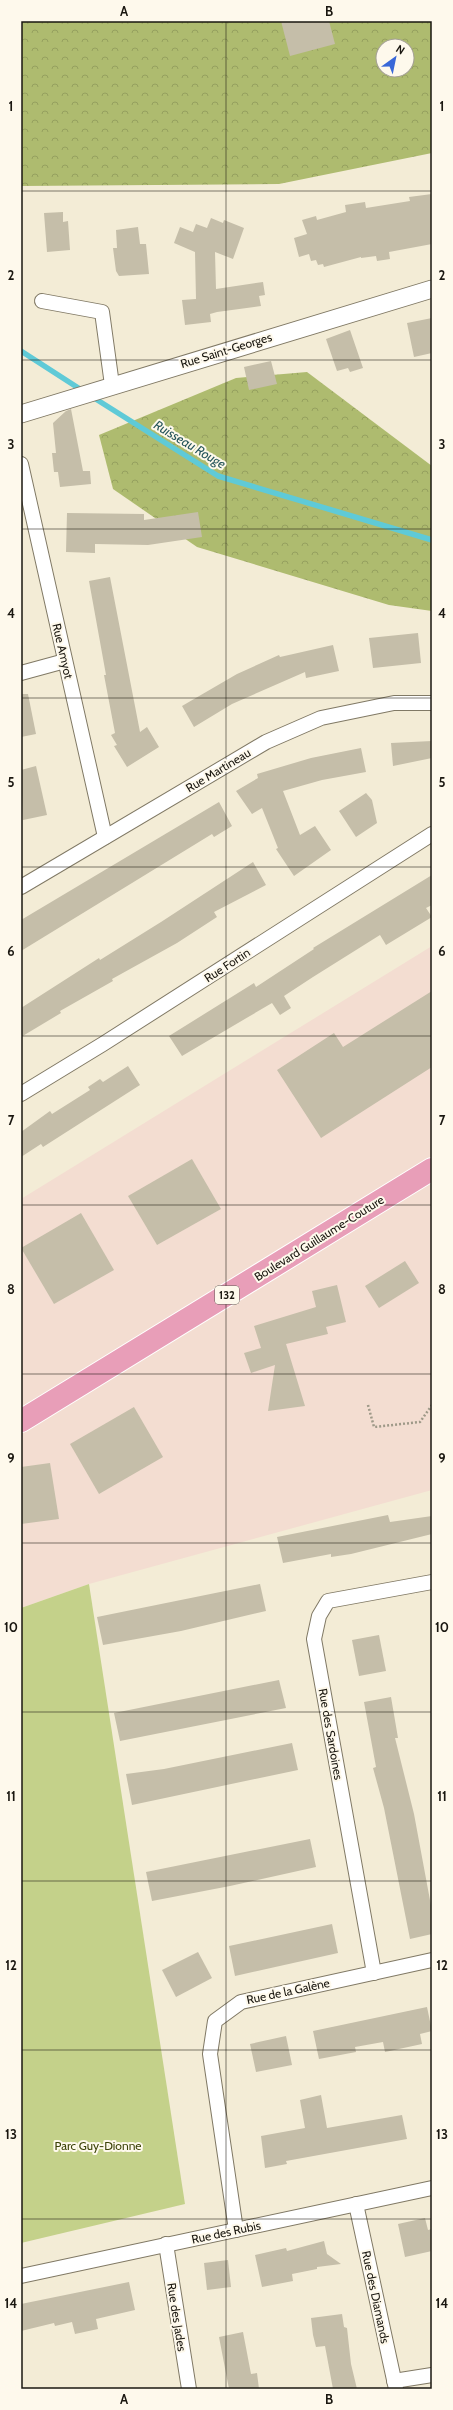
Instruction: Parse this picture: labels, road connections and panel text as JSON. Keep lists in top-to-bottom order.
{
  "streets": {
    "main road": ["Boulevard Guillaume-Couture", "132"],
    "street": [
      "Rue Saint-Georges",
      "Rue Amyot",
      "Rue Martineau",
      "Rue Fortin",
      "Rue des Sardoines",
      "Rue de la Galène",
      "Rue des Rubis",
      "Rue des Diamands",
      "Rue des Jades"
    ]
  },
  "crossings": [
    ["Rue Amyot", "Rue Martineau"],
    ["Rue des Sardoines", "Rue de la Galène"],
    ["Rue de la Galène", "Rue des Rubis"],
    ["Rue des Rubis", "Rue des Diamands"],
    ["Rue des Rubis", "Rue des Jades"]
  ],
  "water": ["Ruisseau Rouge"],
  "parks": ["Parc Guy-Dionne"],
  "north": "top right",
  "grid": {
    "columns": ["A", "B"],
    "rows": [
      "1",
      "2",
      "3",
      "4",
      "5",
      "6",
      "7",
      "8",
      "9",
      "10",
      "11",
      "12",
      "13",
      "14"
    ]
  }
}
